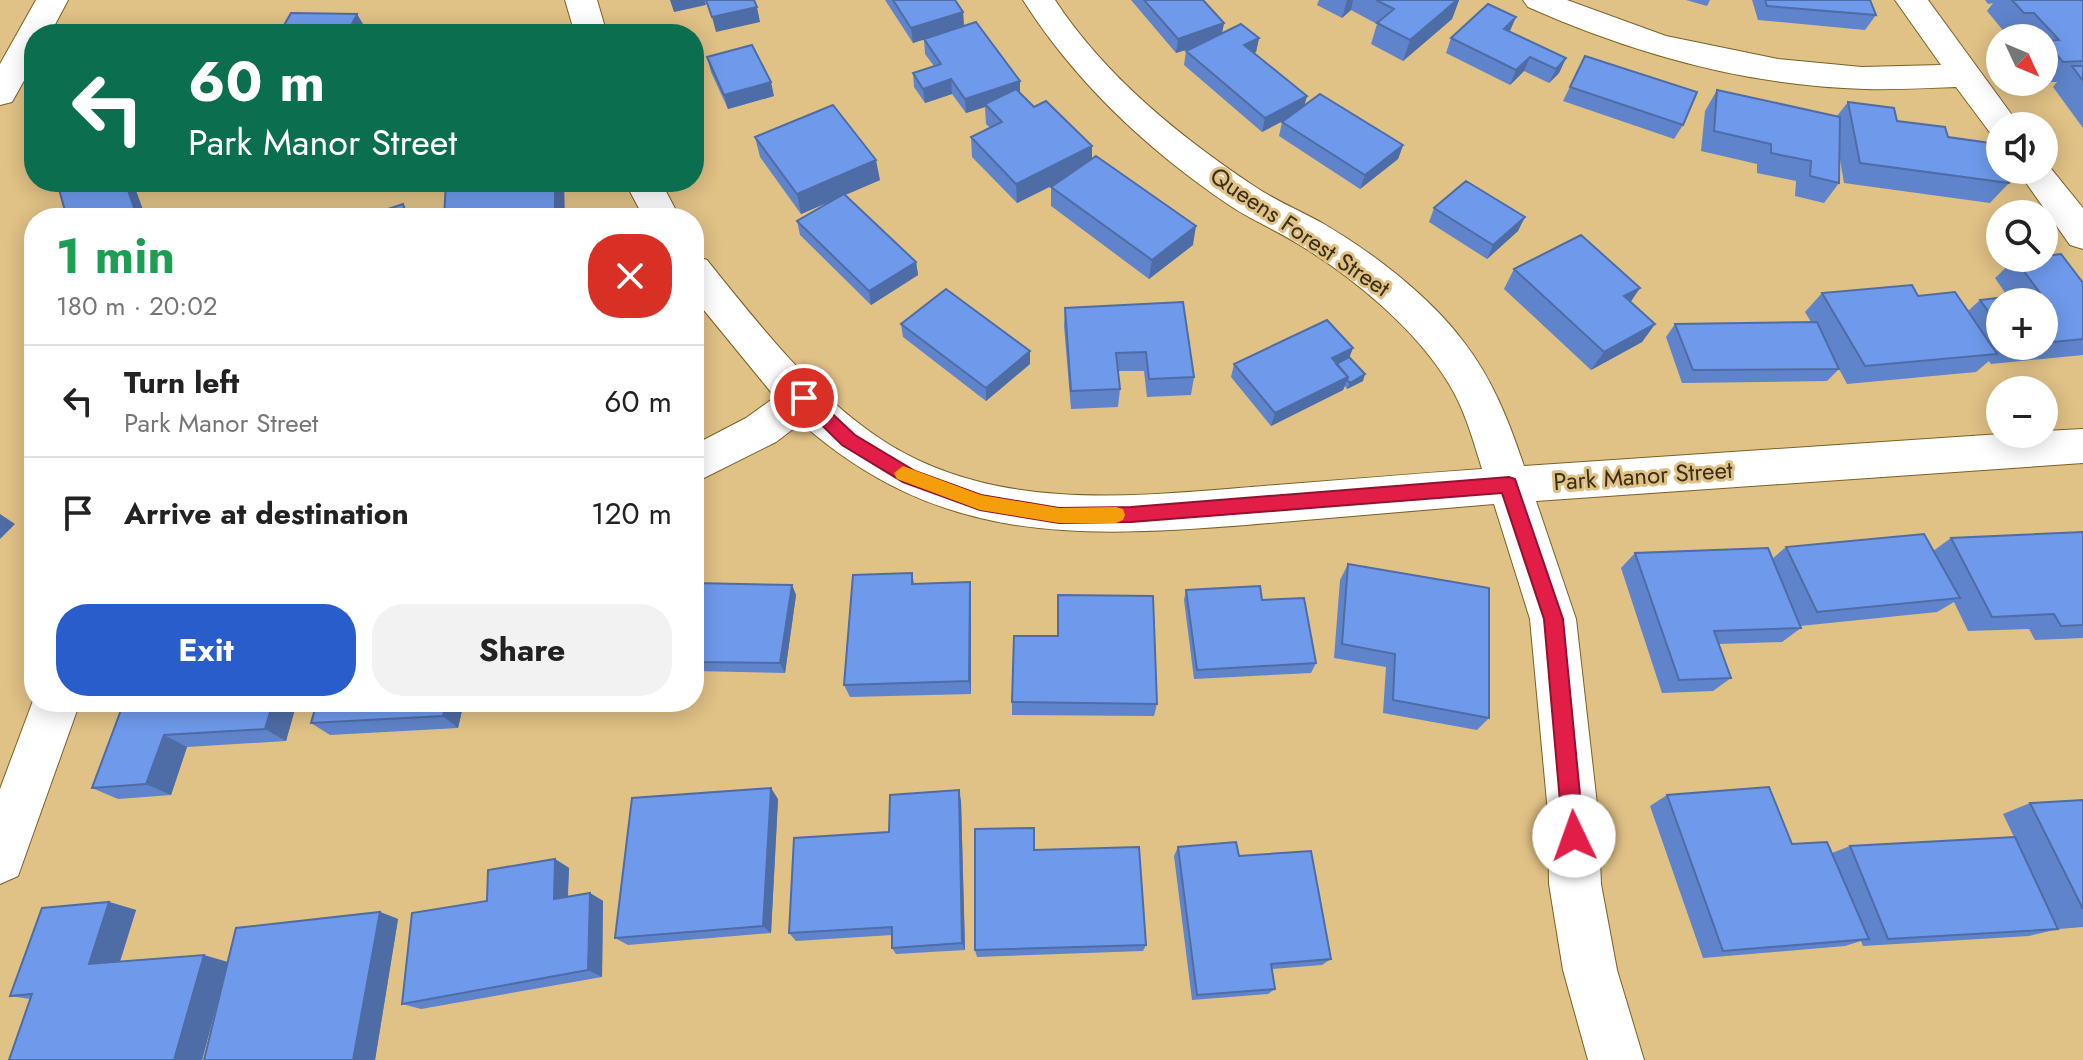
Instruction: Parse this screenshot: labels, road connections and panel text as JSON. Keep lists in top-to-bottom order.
{
  "streets": {
    "street": ["Queens Forest Street", "Park Manor Street"]
  },
  "crossings": [
    ["Queens Forest Street", "Park Manor Street"]
  ],
  "north": "bottom right",
  "page": {
    "map_buttons": ["+", "−"],
    "turn": ["60 m", "Park Manor Street"],
    "heading": ["1 min", "180 m · 20:02"],
    "list": [
      {
        "name": "Turn left",
        "note": "Park Manor Street",
        "value": "60 m"
      },
      {
        "name": "Arrive at destination",
        "value": "120 m"
      }
    ],
    "buttons": ["Exit", "Share"]
  }
}
